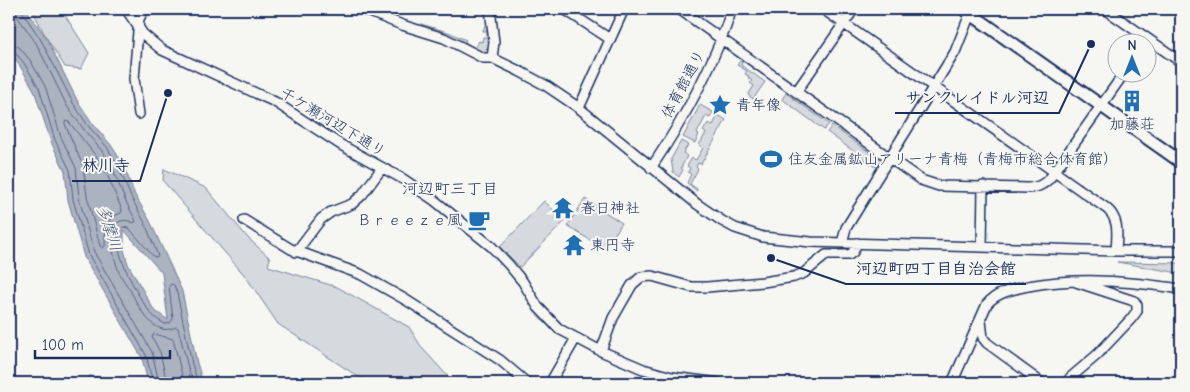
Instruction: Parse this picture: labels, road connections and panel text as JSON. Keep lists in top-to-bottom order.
{
  "streets": {
    "street": ["体育館通り", "千ケ瀬河辺下通り"]
  },
  "districts": ["河辺町三丁目"],
  "water": ["多摩川"],
  "places": {
    "other": ["サンクレイドル河辺", "林川寺", "河辺町四丁目自治会館"],
    "building": ["加藤荘"],
    "place": ["青年像"],
    "sports": ["住友金属鉱山アリーナ青梅（青梅市総合体育館）"],
    "temple": ["春日神社", "東円寺"],
    "cafe": ["Ｂｒｅｅｚｅ風"]
  },
  "scale_bar": "100 m",
  "north": "top"
}
